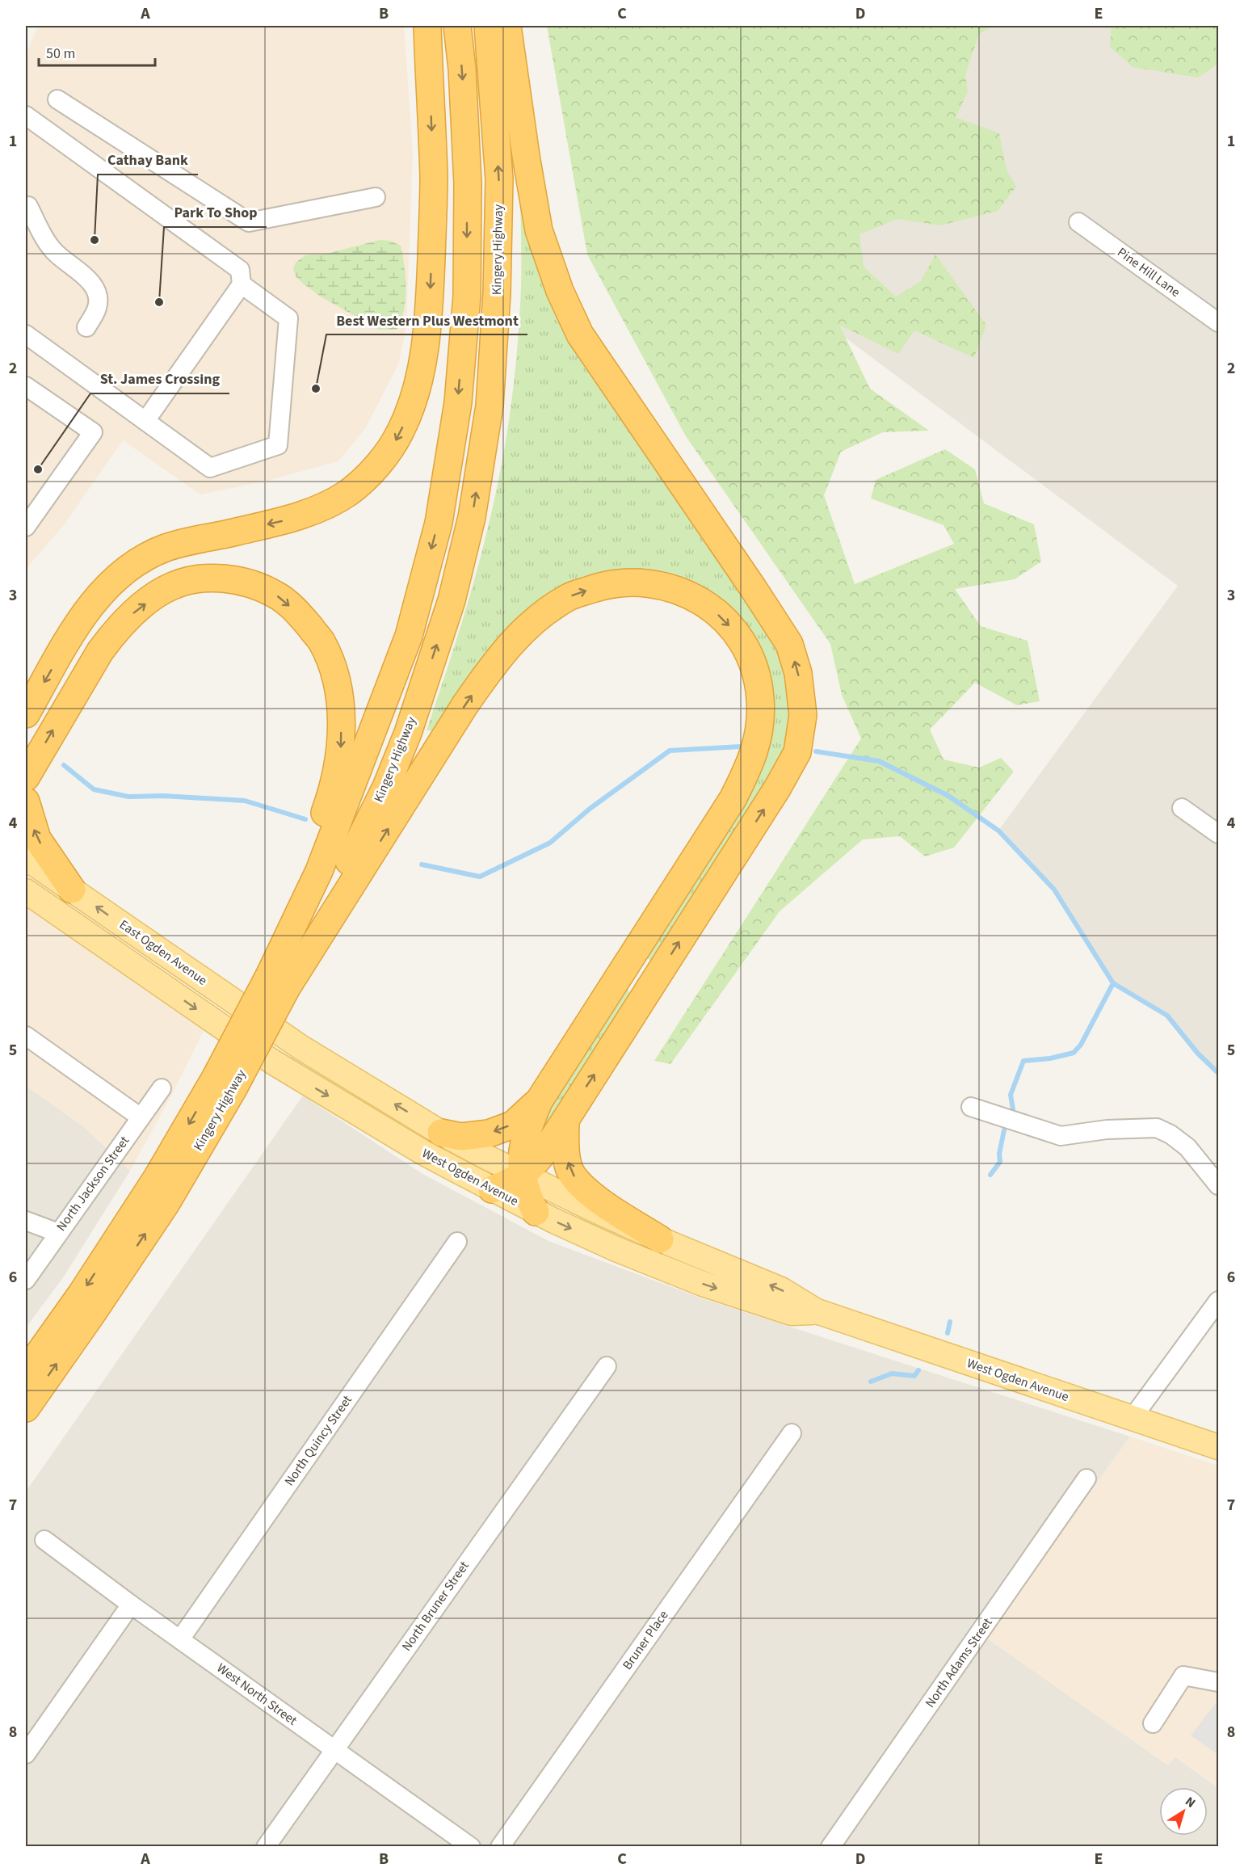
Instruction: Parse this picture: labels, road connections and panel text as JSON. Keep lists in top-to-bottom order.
{
  "streets": {
    "highway": ["Kingery Highway"],
    "main road": ["East Ogden Avenue", "West Ogden Avenue"],
    "street": [
      "Pine Hill Lane",
      "North Jackson Street",
      "North Quincy Street",
      "North Bruner Street",
      "Bruner Place",
      "North Adams Street",
      "West North Street"
    ]
  },
  "crossings": [
    ["East Ogden Avenue", "West Ogden Avenue"],
    ["North Quincy Street", "West North Street"],
    ["North Bruner Street", "West North Street"]
  ],
  "places": [
    "Cathay Bank",
    "Park To Shop",
    "Best Western Plus Westmont",
    "St. James Crossing"
  ],
  "scale_bar": "50 m",
  "north": "top right",
  "grid": {
    "columns": [
      "A",
      "B",
      "C",
      "D",
      "E"
    ],
    "rows": [
      "1",
      "2",
      "3",
      "4",
      "5",
      "6",
      "7",
      "8"
    ]
  }
}
